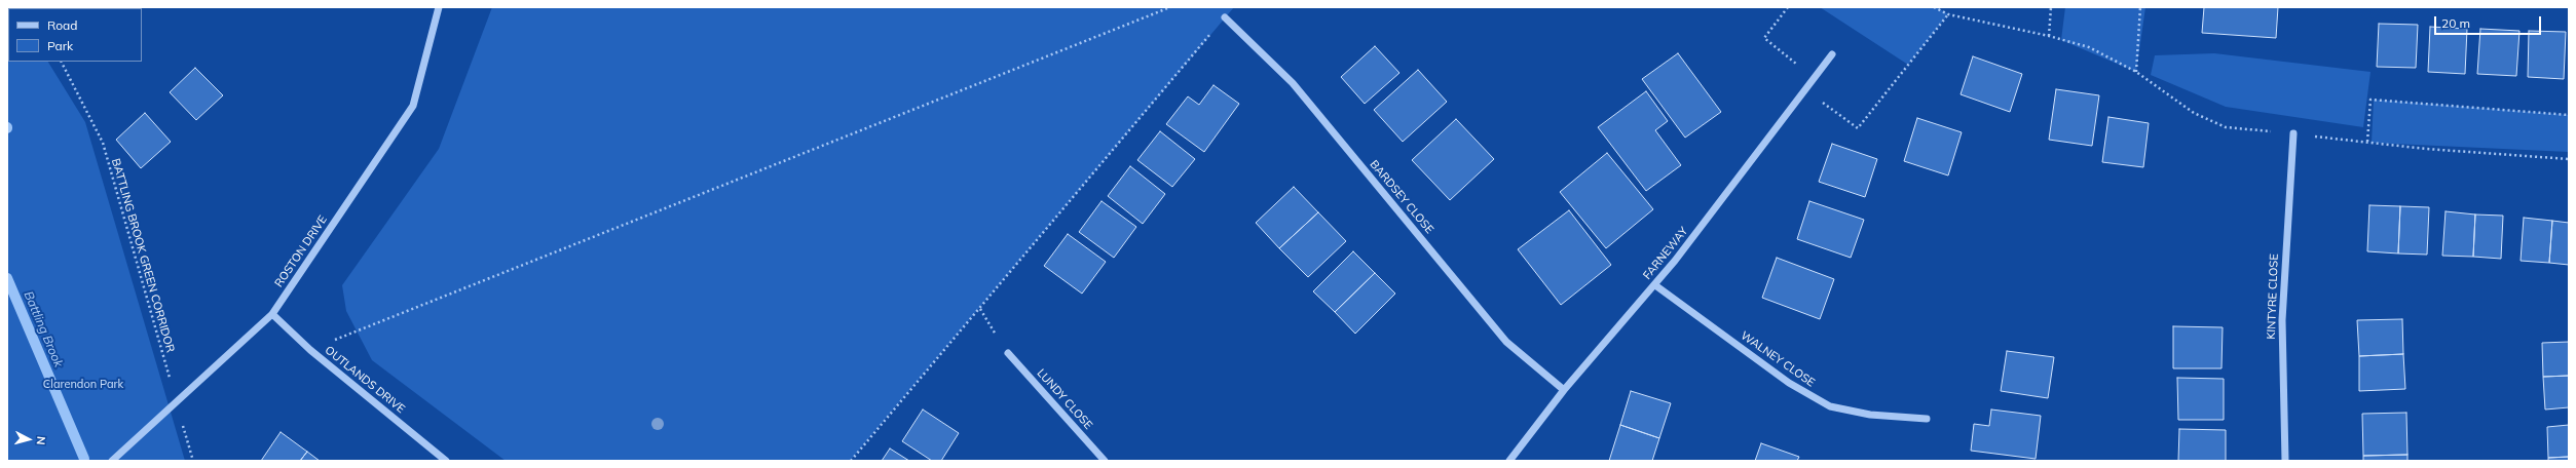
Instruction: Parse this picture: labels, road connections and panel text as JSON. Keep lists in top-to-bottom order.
{
  "streets": {
    "street": [
      "BARDSEY CLOSE",
      "ROSTON DRIVE",
      "FARNEWAY",
      "KINTYRE CLOSE",
      "WALNEY CLOSE",
      "OUTLANDS DRIVE",
      "LUNDY CLOSE"
    ],
    "path": ["BATTLING BROOK GREEN CORRIDOR"]
  },
  "crossings": [
    ["BARDSEY CLOSE", "FARNEWAY"],
    ["ROSTON DRIVE", "BATTLING BROOK GREEN CORRIDOR"],
    ["ROSTON DRIVE", "OUTLANDS DRIVE"],
    ["FARNEWAY", "WALNEY CLOSE"]
  ],
  "water": ["Battling Brook"],
  "parks": ["Clarendon Park"],
  "legend": ["Road", "Park"],
  "scale_bar": "20 m",
  "north": "right"
}
